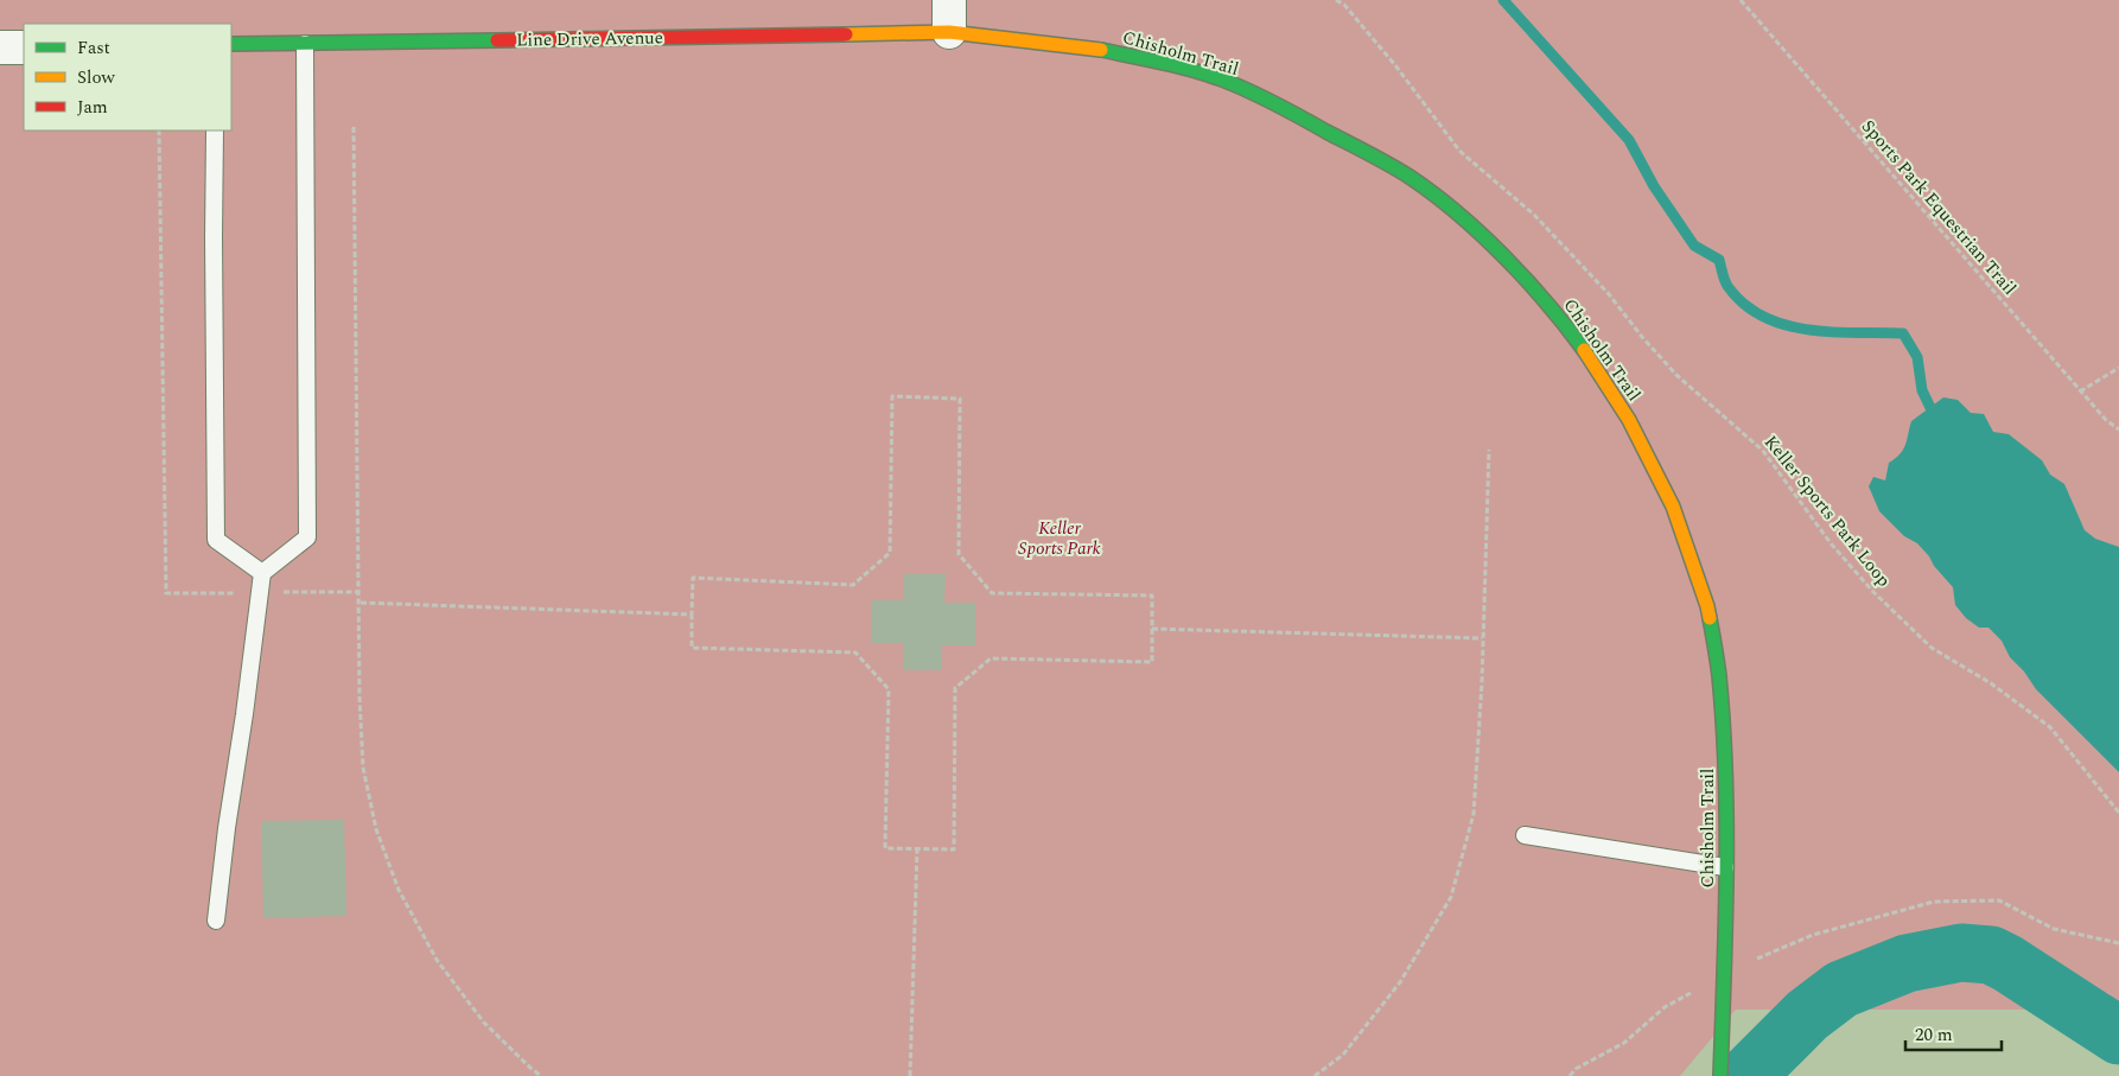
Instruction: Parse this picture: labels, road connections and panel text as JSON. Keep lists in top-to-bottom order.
{
  "streets": {
    "street": ["Line Drive Avenue", "Chisholm Trail"],
    "path": ["Sports Park Equestrian Trail", "Keller Sports Park Loop"]
  },
  "crossings": [
    ["Line Drive Avenue", "Chisholm Trail"]
  ],
  "parks": ["Keller Sports Park"],
  "legend": ["Fast", "Slow", "Jam"],
  "scale_bar": "20 m"
}
